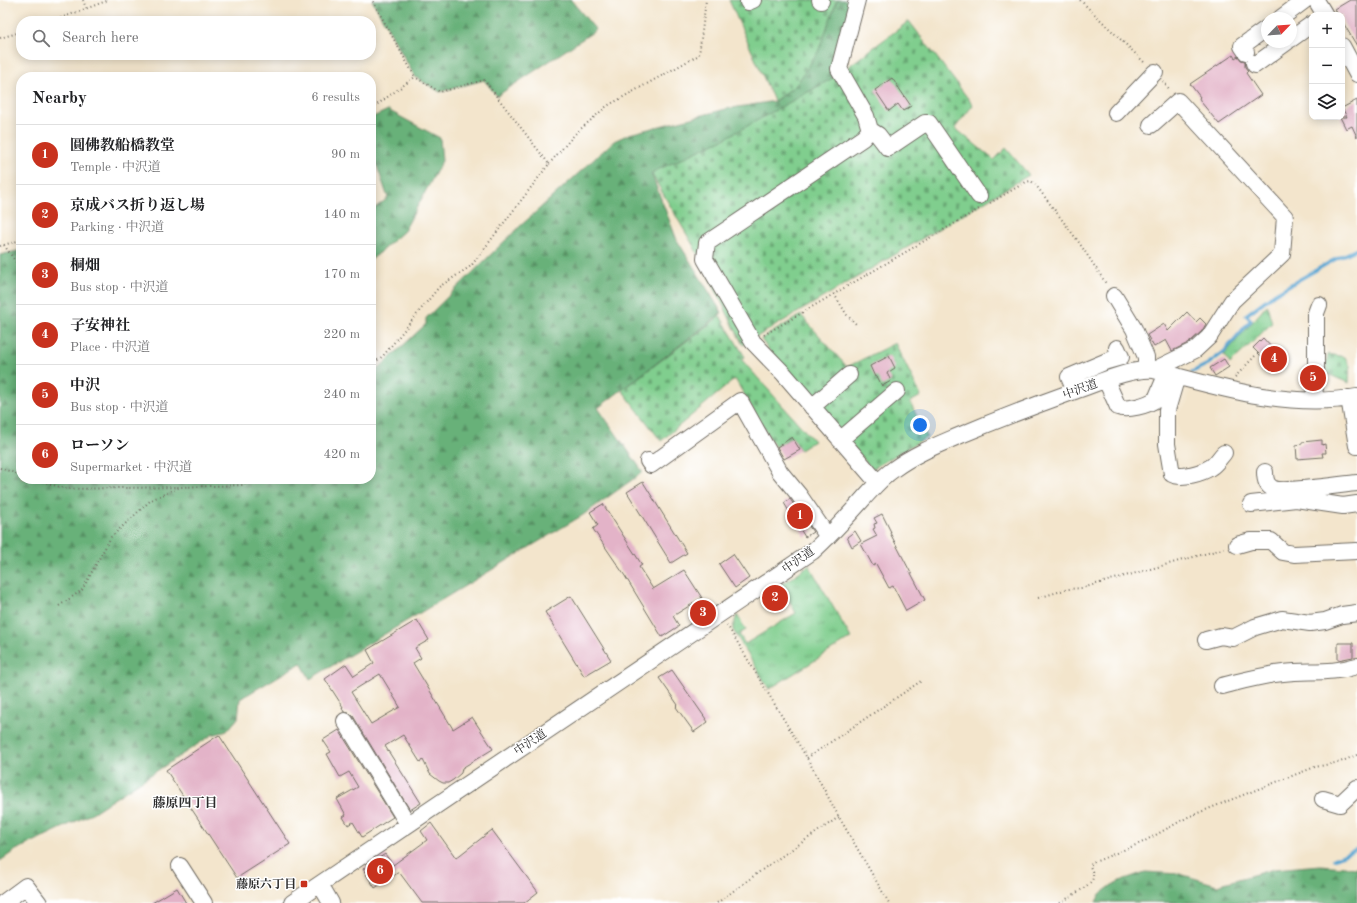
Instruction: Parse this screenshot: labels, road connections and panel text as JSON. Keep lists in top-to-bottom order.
{
  "streets": {
    "street": ["中沢道"]
  },
  "districts": ["藤原四丁目"],
  "places": {
    "transit": ["藤原六丁目"]
  },
  "north": "top right",
  "page": {
    "map_buttons": ["+", "−"],
    "search": "Search here",
    "heading": ["Nearby", "6 results"],
    "list": [
      {
        "mark": "1",
        "name": "圓佛教船橋教堂",
        "note": "Temple · 中沢道",
        "value": "90 m"
      },
      {
        "mark": "2",
        "name": "京成バス折り返し場",
        "note": "Parking · 中沢道",
        "value": "140 m"
      },
      {
        "mark": "3",
        "name": "桐畑",
        "note": "Bus stop · 中沢道",
        "value": "170 m"
      },
      {
        "mark": "4",
        "name": "子安神社",
        "note": "Place · 中沢道",
        "value": "220 m"
      },
      {
        "mark": "5",
        "name": "中沢",
        "note": "Bus stop · 中沢道",
        "value": "240 m"
      },
      {
        "mark": "6",
        "name": "ローソン",
        "note": "Supermarket · 中沢道",
        "value": "420 m"
      }
    ],
    "pins": [
      "4",
      "5",
      "1",
      "2",
      "3",
      "6"
    ]
  }
}
